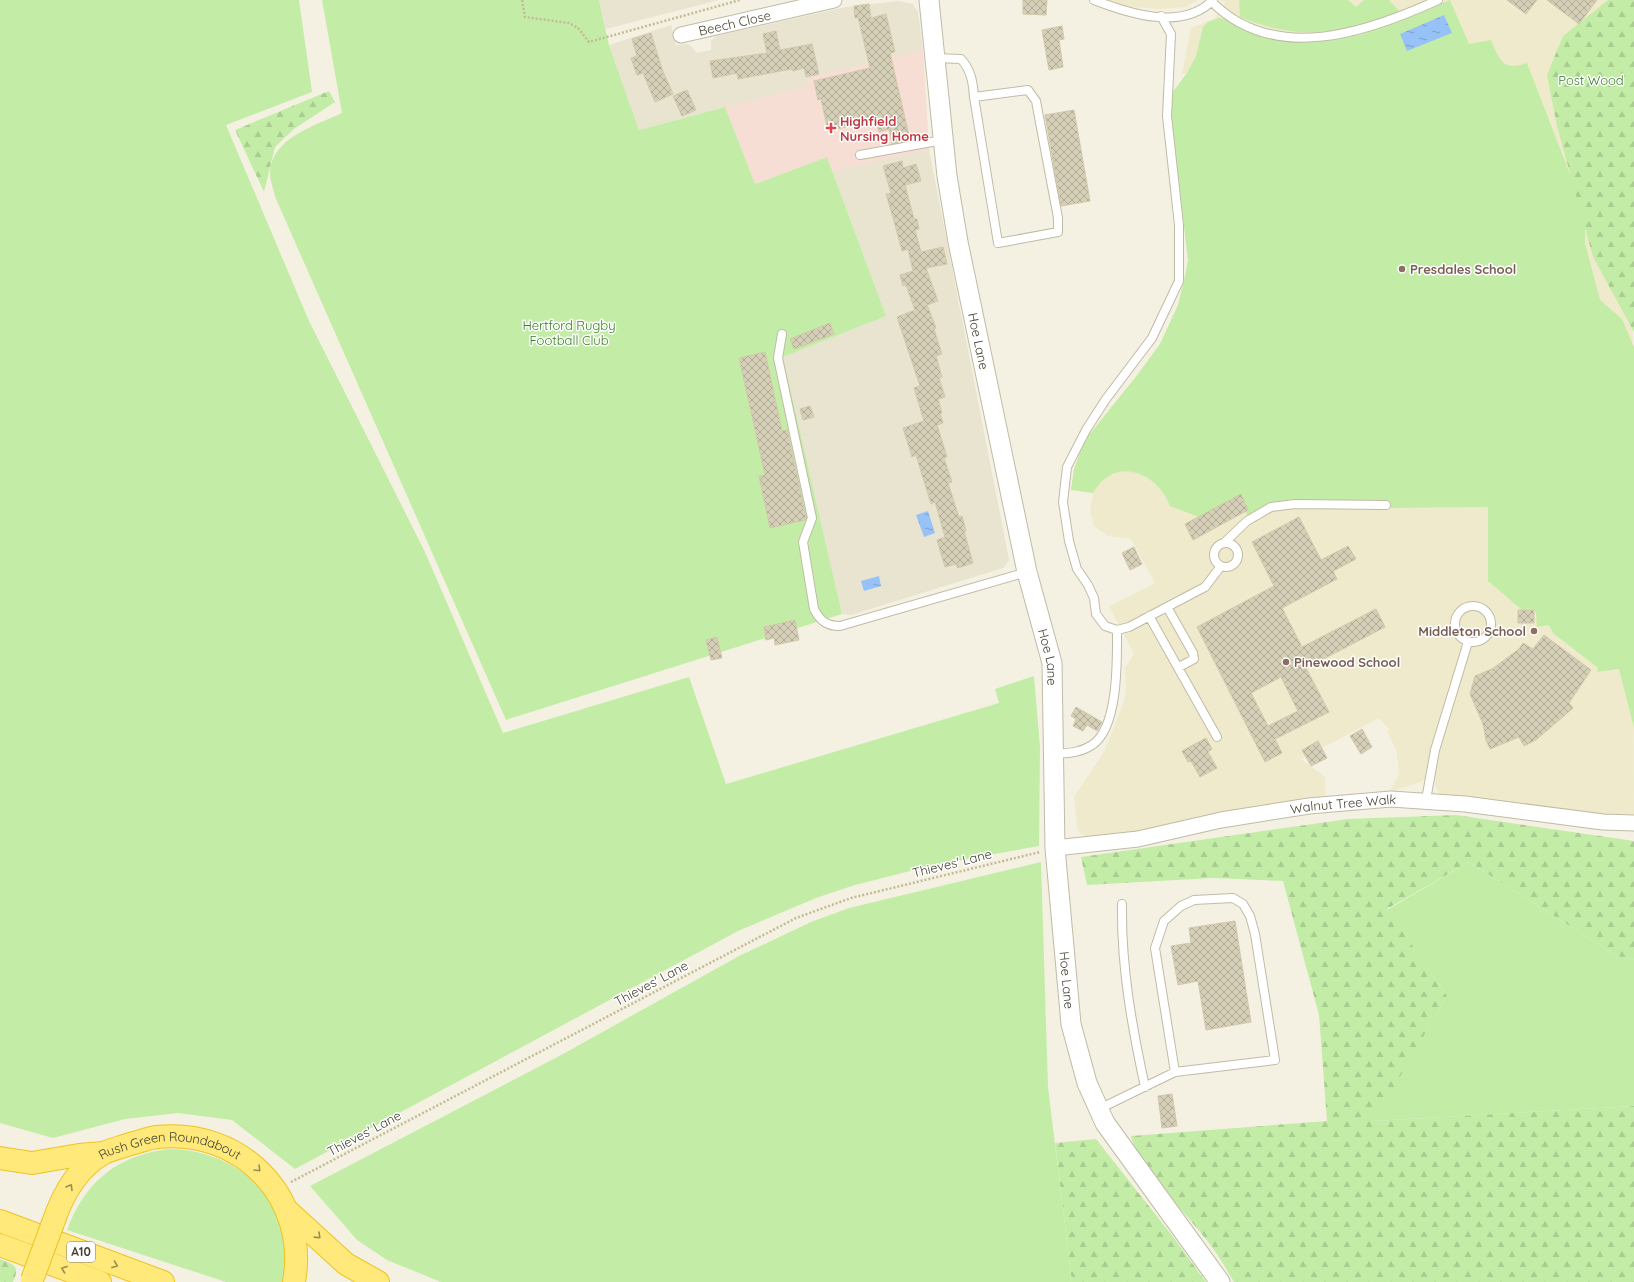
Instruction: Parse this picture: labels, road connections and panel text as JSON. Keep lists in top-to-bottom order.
{
  "streets": {
    "highway": ["Rush Green Roundabout", "A10"],
    "street": ["Beech Close", "Hoe Lane", "Walnut Tree Walk"],
    "path": ["Thieves' Lane"]
  },
  "crossings": [
    ["Hoe Lane", "Walnut Tree Walk"],
    ["Hoe Lane", "Thieves' Lane"],
    ["Walnut Tree Walk", "Thieves' Lane"],
    ["Thieves' Lane", "Rush Green Roundabout"]
  ],
  "parks": ["Post Wood", "Hertford Rugby Football Club"],
  "places": {
    "health": ["Highfield Nursing Home"],
    "other": ["Presdales School", "Middleton School", "Pinewood School"]
  }
}
